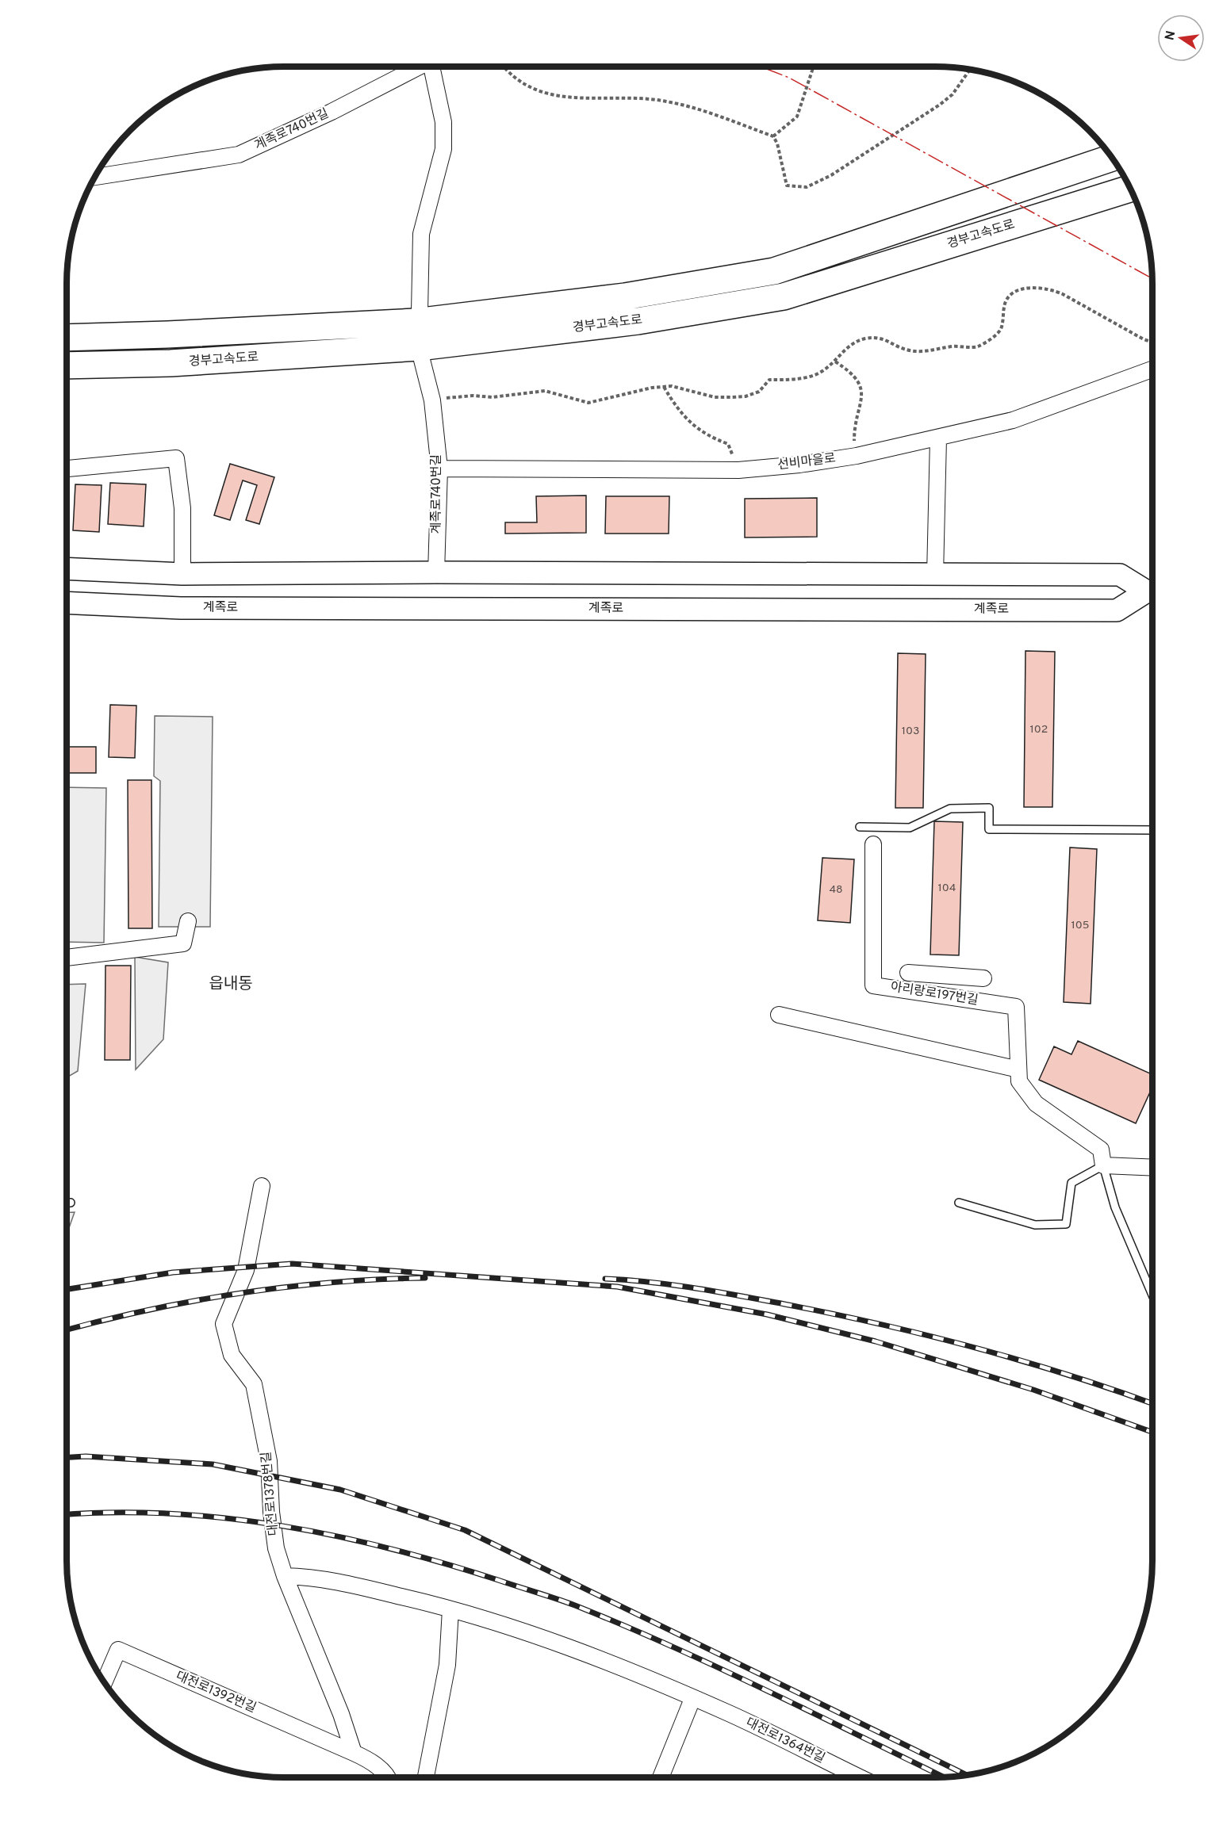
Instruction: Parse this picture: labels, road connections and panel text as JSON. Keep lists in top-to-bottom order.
{
  "streets": {
    "highway": ["경부고속도로"],
    "main road": ["계족로"],
    "street": [
      "계족로740번길",
      "선비마을로",
      "아리랑로197번길",
      "대전로1378번길",
      "대전로1392번길",
      "대전로1364번길"
    ]
  },
  "crossings": [
    ["계족로740번길", "선비마을로"],
    ["계족로740번길", "계족로"],
    ["대전로1378번길", "대전로1392번길"],
    ["대전로1378번길", "대전로1364번길"]
  ],
  "districts": ["읍내동"],
  "house_numbers": [
    "102",
    "103",
    "104",
    "48",
    "105"
  ],
  "north": "left"
}
